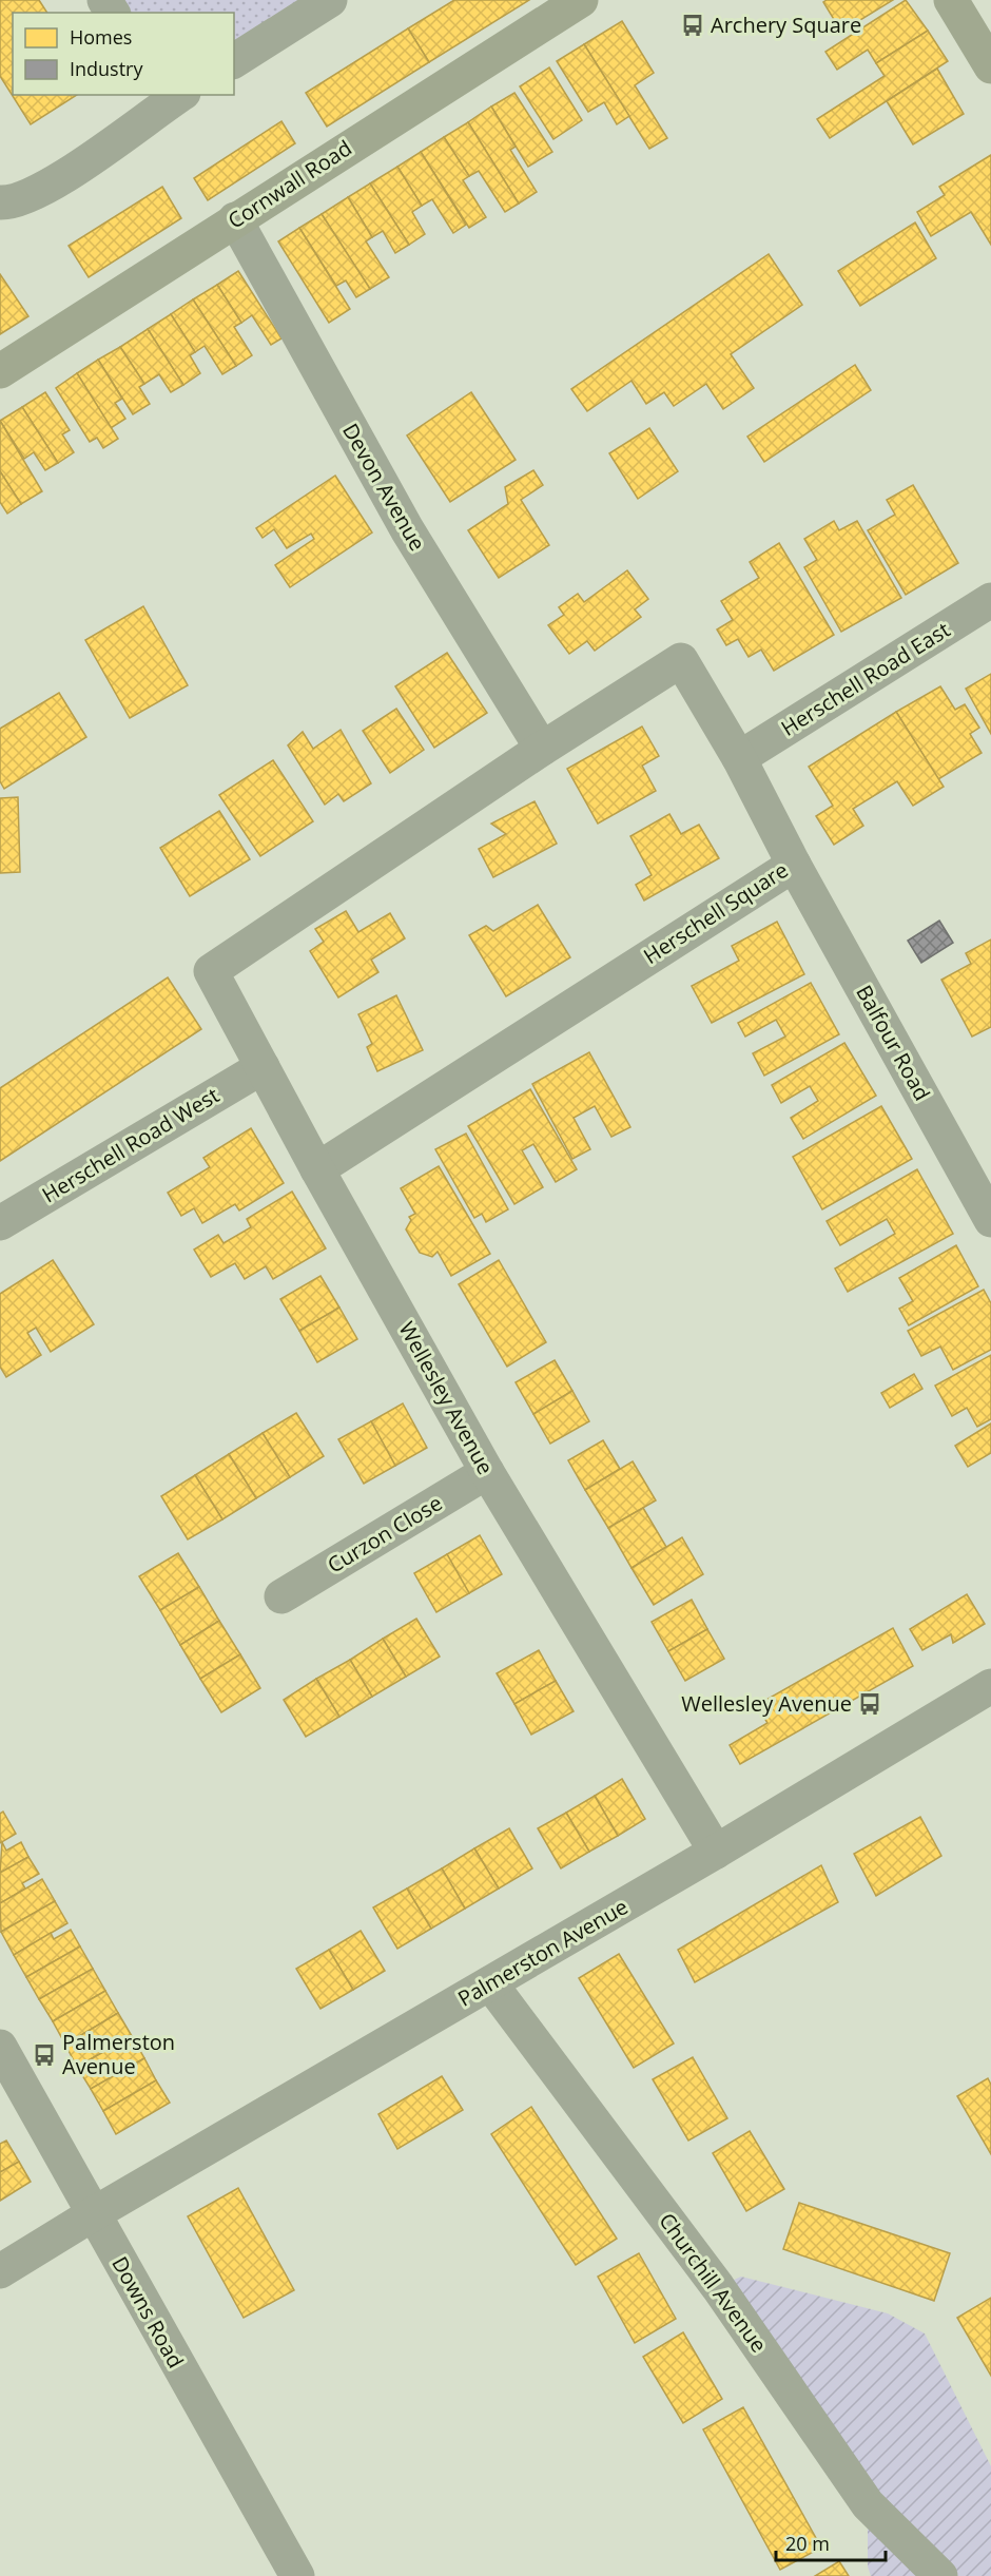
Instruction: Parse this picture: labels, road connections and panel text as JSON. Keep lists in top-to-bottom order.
{
  "streets": {
    "main road": ["Cornwall Road"],
    "street": [
      "Devon Avenue",
      "Herschell Road East",
      "Herschell Square",
      "Balfour Road",
      "Herschell Road West",
      "Wellesley Avenue",
      "Curzon Close",
      "Palmerston Avenue",
      "Churchill Avenue",
      "Downs Road"
    ]
  },
  "crossings": [
    ["Cornwall Road", "Devon Avenue"],
    ["Devon Avenue", "Herschell Square"],
    ["Herschell Road East", "Herschell Square"],
    ["Herschell Square", "Balfour Road"],
    ["Herschell Square", "Herschell Road West"],
    ["Herschell Square", "Wellesley Avenue"],
    ["Wellesley Avenue", "Curzon Close"],
    ["Wellesley Avenue", "Palmerston Avenue"],
    ["Palmerston Avenue", "Churchill Avenue"],
    ["Palmerston Avenue", "Downs Road"]
  ],
  "places": {
    "bus stop": ["Archery Square", "Wellesley Avenue", "Palmerston Avenue"]
  },
  "legend": ["Homes", "Industry"],
  "scale_bar": "20 m"
}
